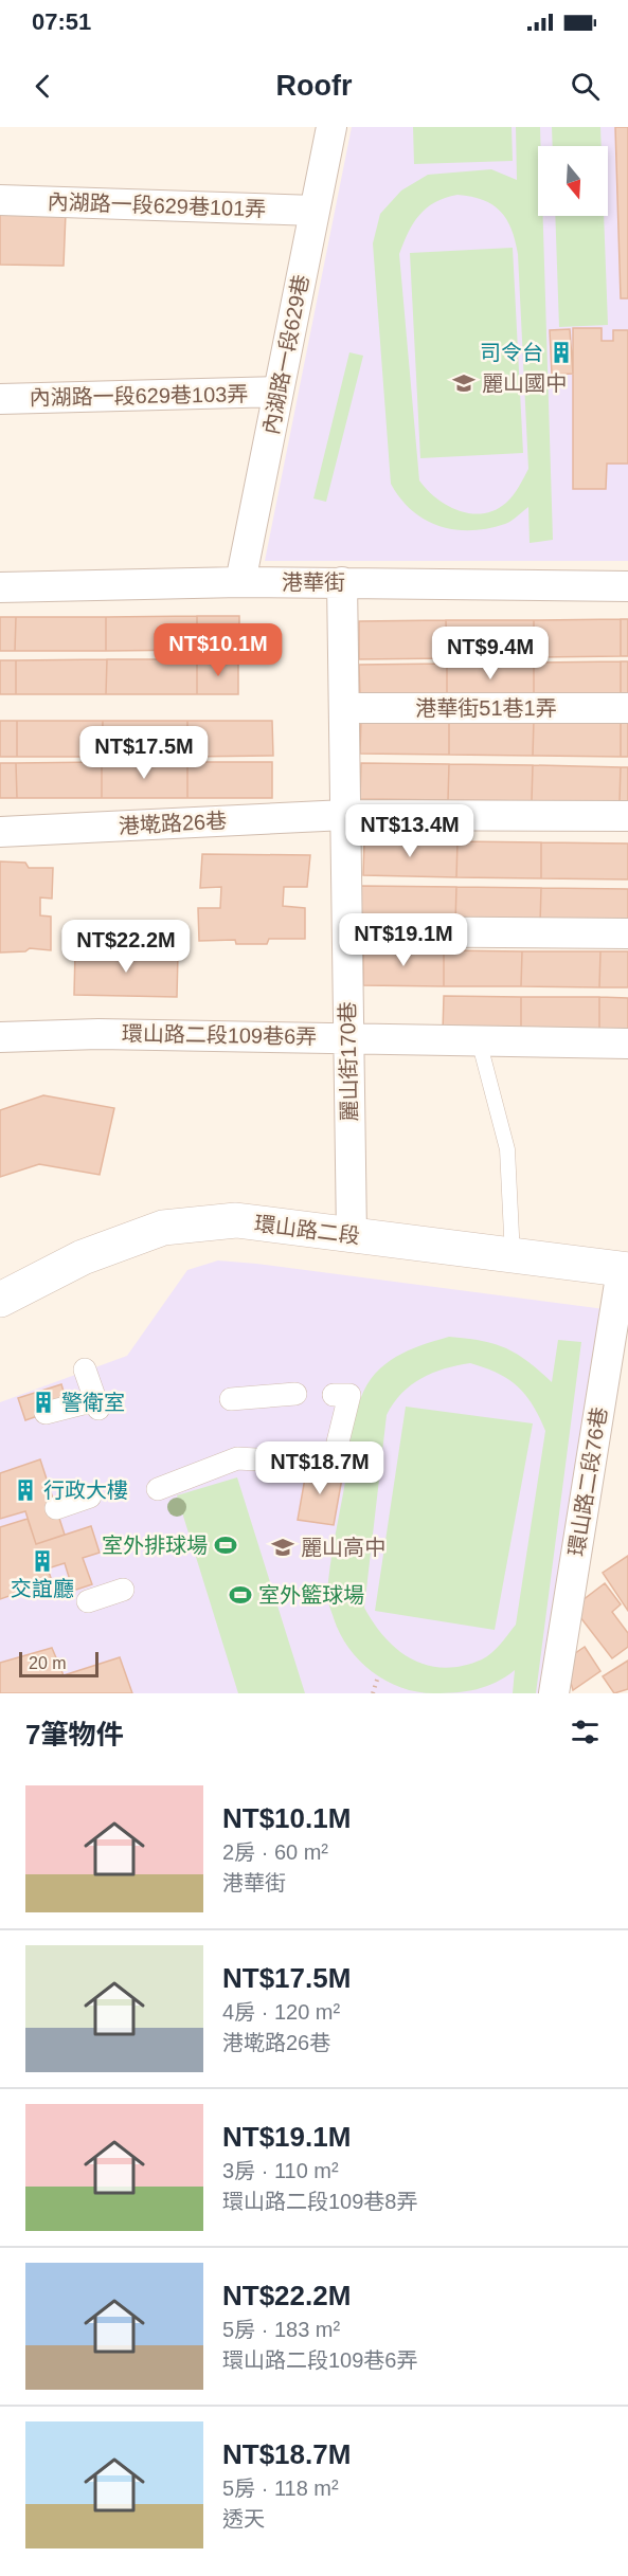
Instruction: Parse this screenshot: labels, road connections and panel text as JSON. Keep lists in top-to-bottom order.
{
  "streets": {
    "street": [
      "內湖路一段629巷101弄",
      "內湖路一段629巷",
      "內湖路一段629巷103弄",
      "港華街",
      "港華街51巷1弄",
      "港墘路26巷",
      "環山路二段109巷6弄",
      "麗山街170巷",
      "環山路二段",
      "環山路二段76巷"
    ]
  },
  "crossings": [
    ["內湖路一段629巷101弄", "內湖路一段629巷"],
    ["內湖路一段629巷", "內湖路一段629巷103弄"],
    ["內湖路一段629巷", "港華街"],
    ["港華街", "麗山街170巷"],
    ["港華街51巷1弄", "麗山街170巷"],
    ["港墘路26巷", "麗山街170巷"],
    ["環山路二段109巷6弄", "麗山街170巷"],
    ["麗山街170巷", "環山路二段"],
    ["環山路二段", "環山路二段76巷"]
  ],
  "places": {
    "building": [
      "司令台",
      "警衛室",
      "行政大樓",
      "交誼廳"
    ],
    "school or university": ["麗山國中", "麗山高中"],
    "sports": ["室外排球場", "室外籃球場"]
  },
  "scale_bar": "20 m",
  "north": "bottom",
  "page": {
    "status": "07:51",
    "header": "Roofr",
    "price": [
      "NT$10.1M",
      "NT$9.4M",
      "NT$17.5M",
      "NT$13.4M",
      "NT$19.1M",
      "NT$22.2M",
      "NT$18.7M"
    ],
    "scale": "20 m",
    "heading": "7筆物件",
    "list": [
      {
        "name": "NT$10.1M",
        "note": "2房 · 60 m² · 港華街"
      },
      {
        "name": "NT$17.5M",
        "note": "4房 · 120 m² · 港墘路26巷"
      },
      {
        "name": "NT$19.1M",
        "note": "3房 · 110 m² · 環山路二段109巷8弄"
      },
      {
        "name": "NT$22.2M",
        "note": "5房 · 183 m² · 環山路二段109巷6弄"
      },
      {
        "name": "NT$18.7M",
        "note": "5房 · 118 m² · 透天"
      }
    ]
  }
}
